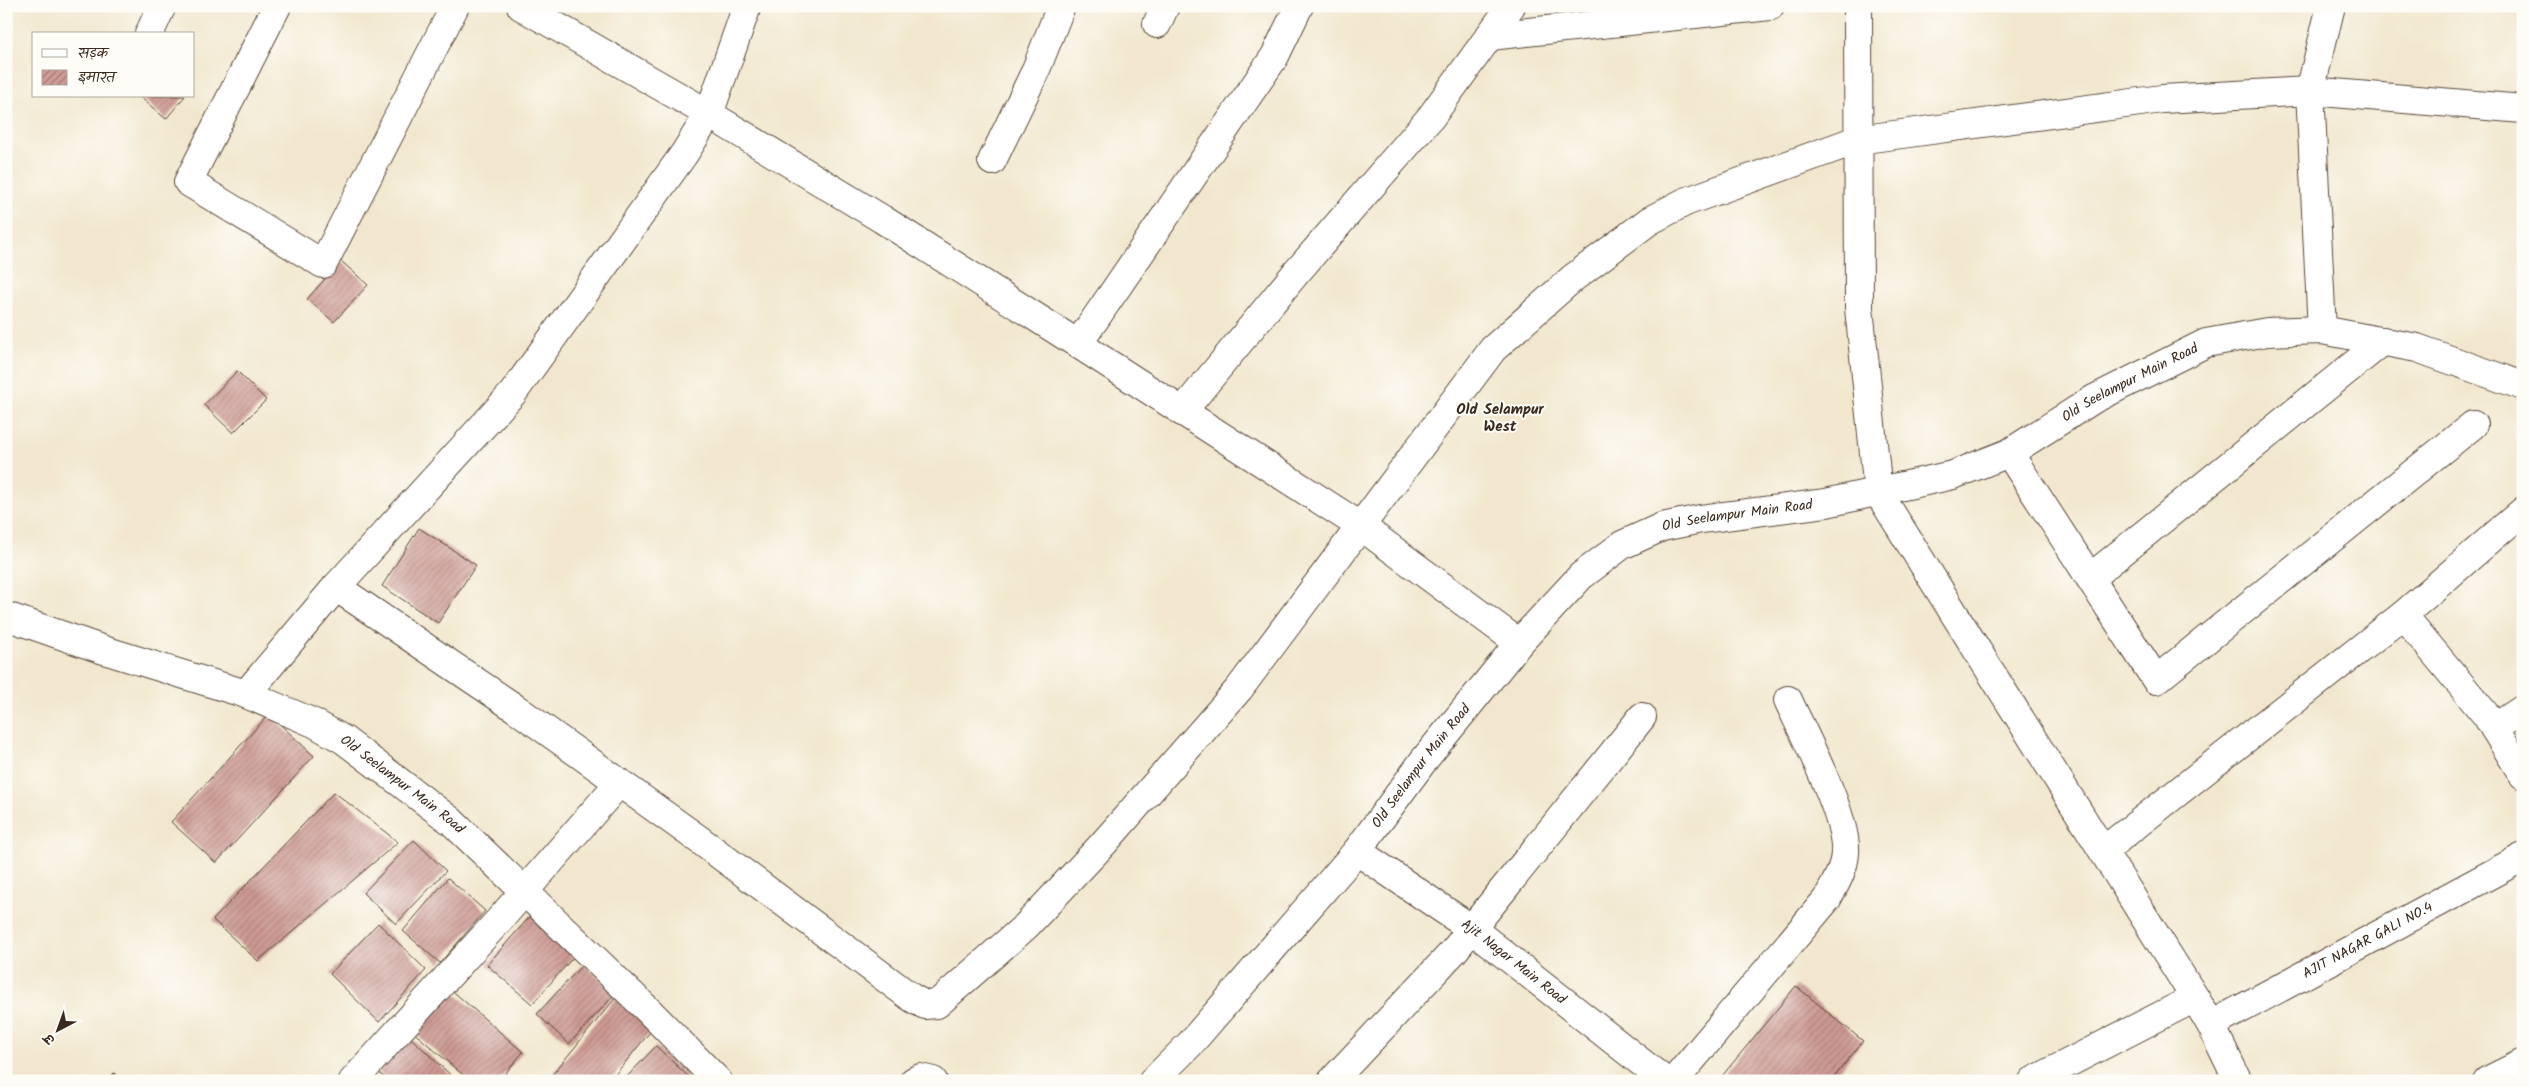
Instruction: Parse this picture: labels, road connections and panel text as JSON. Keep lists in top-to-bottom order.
{
  "streets": {
    "street": ["Old Seelampur Main Road", "AJIT NAGAR GALI NO.4", "Ajit Nagar Main Road"]
  },
  "crossings": [
    ["Old Seelampur Main Road", "Ajit Nagar Main Road"]
  ],
  "districts": ["Old Selampur West"],
  "legend": ["सड़क", "इमारत"],
  "north": "bottom left"
}
